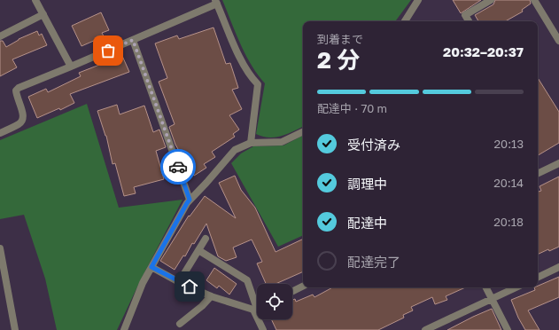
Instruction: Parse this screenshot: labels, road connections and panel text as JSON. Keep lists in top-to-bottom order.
{
  "page": {
    "heading": ["2 分", "到着まで", "20:32–20:37"],
    "bar": "配達中 · 70 m",
    "list": [
      ["受付済み", "20:13"],
      ["調理中", "20:14"],
      ["配達中", "20:18"],
      "配達完了"
    ]
  }
}
